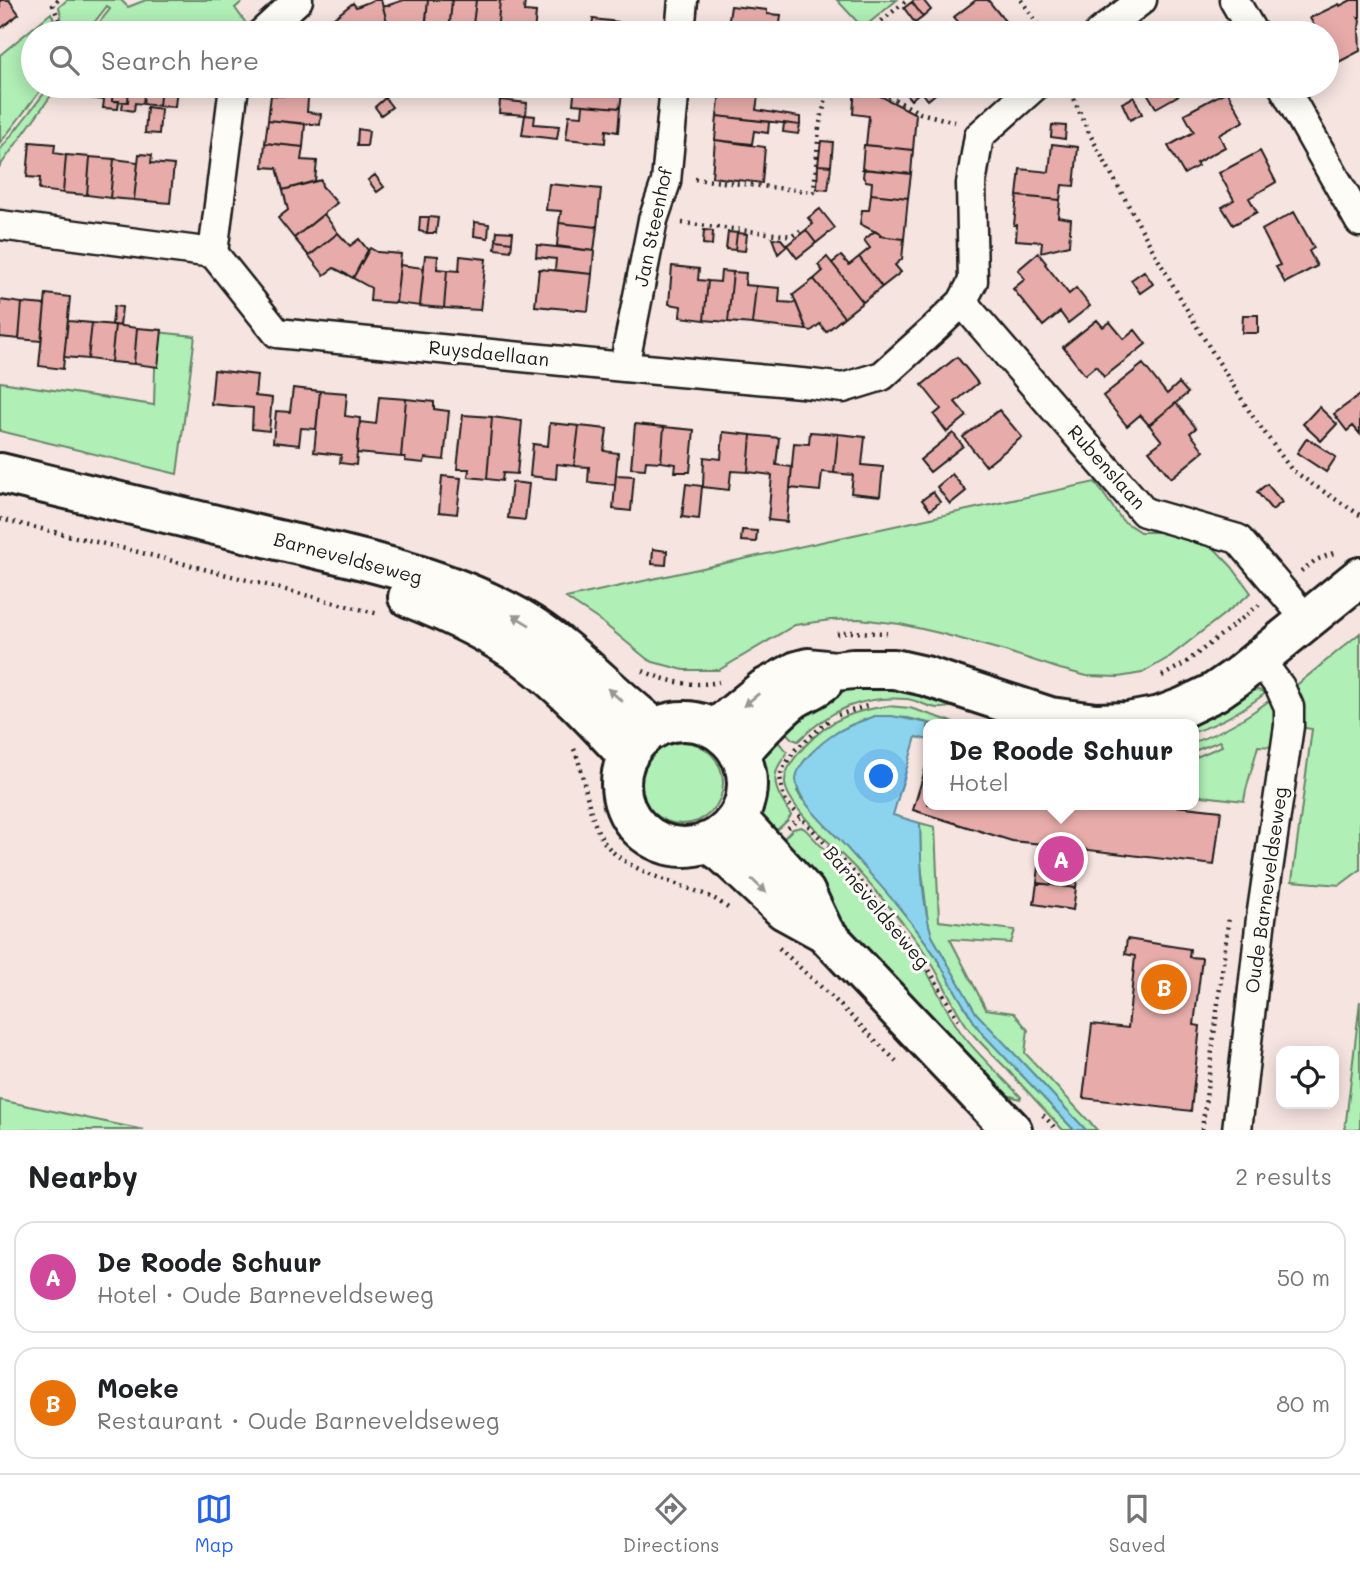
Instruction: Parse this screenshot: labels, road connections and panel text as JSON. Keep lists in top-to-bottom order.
{
  "streets": {
    "main road": ["Barneveldseweg"],
    "street": [
      "Jan Steenhof",
      "Ruysdaellaan",
      "Rubenslaan",
      "Oude Barneveldseweg"
    ]
  },
  "crossings": [
    ["Jan Steenhof", "Ruysdaellaan"],
    ["Ruysdaellaan", "Rubenslaan"]
  ],
  "page": {
    "search": "Search here",
    "popup": ["De Roode Schuur", "Hotel"],
    "pins": ["A", "B"],
    "heading": ["Nearby", "2 results"],
    "list": [
      {
        "mark": "A",
        "name": "De Roode Schuur",
        "note": "Hotel · Oude Barneveldseweg",
        "value": "50 m"
      },
      {
        "mark": "B",
        "name": "Moeke",
        "note": "Restaurant · Oude Barneveldseweg",
        "value": "80 m"
      }
    ],
    "nav": ["Map", "Directions", "Saved"]
  }
}
